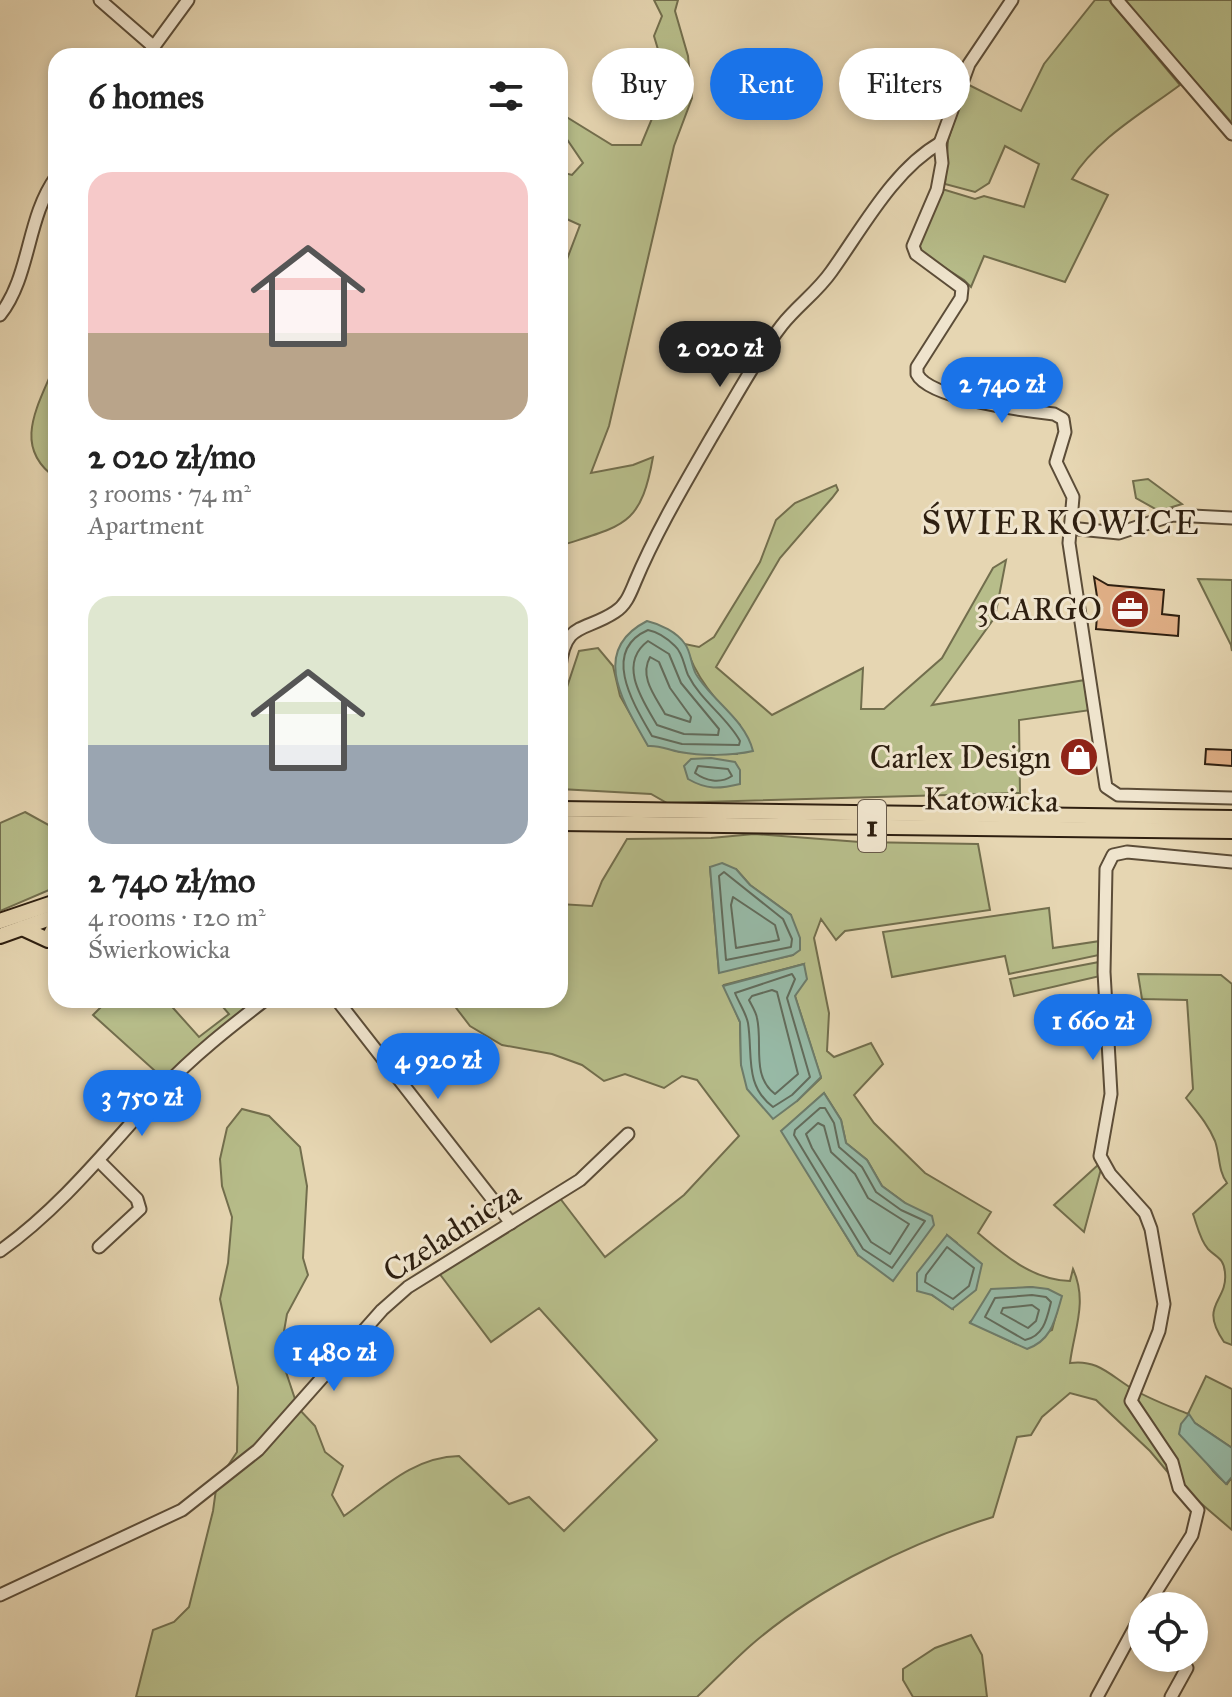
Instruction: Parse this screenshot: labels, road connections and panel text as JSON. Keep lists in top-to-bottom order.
{
  "streets": {
    "main road": ["Katowicka", "1"],
    "street": ["Czeladnicza"]
  },
  "districts": ["ŚWIERKOWICE"],
  "places": {
    "office": ["3CARGO"],
    "shop": ["Carlex Design"]
  },
  "page": {
    "chip": ["Buy", "Rent", "Filters"],
    "heading": "6 homes",
    "list": [
      {
        "name": "2 020 zł/mo",
        "note": "3 rooms · 74 m² · Apartment"
      },
      {
        "name": "2 740 zł/mo",
        "note": "4 rooms · 120 m² · Świerkowicka"
      }
    ],
    "price": [
      "2 020 zł",
      "2 740 zł",
      "1 660 zł",
      "4 920 zł",
      "3 750 zł",
      "1 480 zł"
    ]
  }
}
